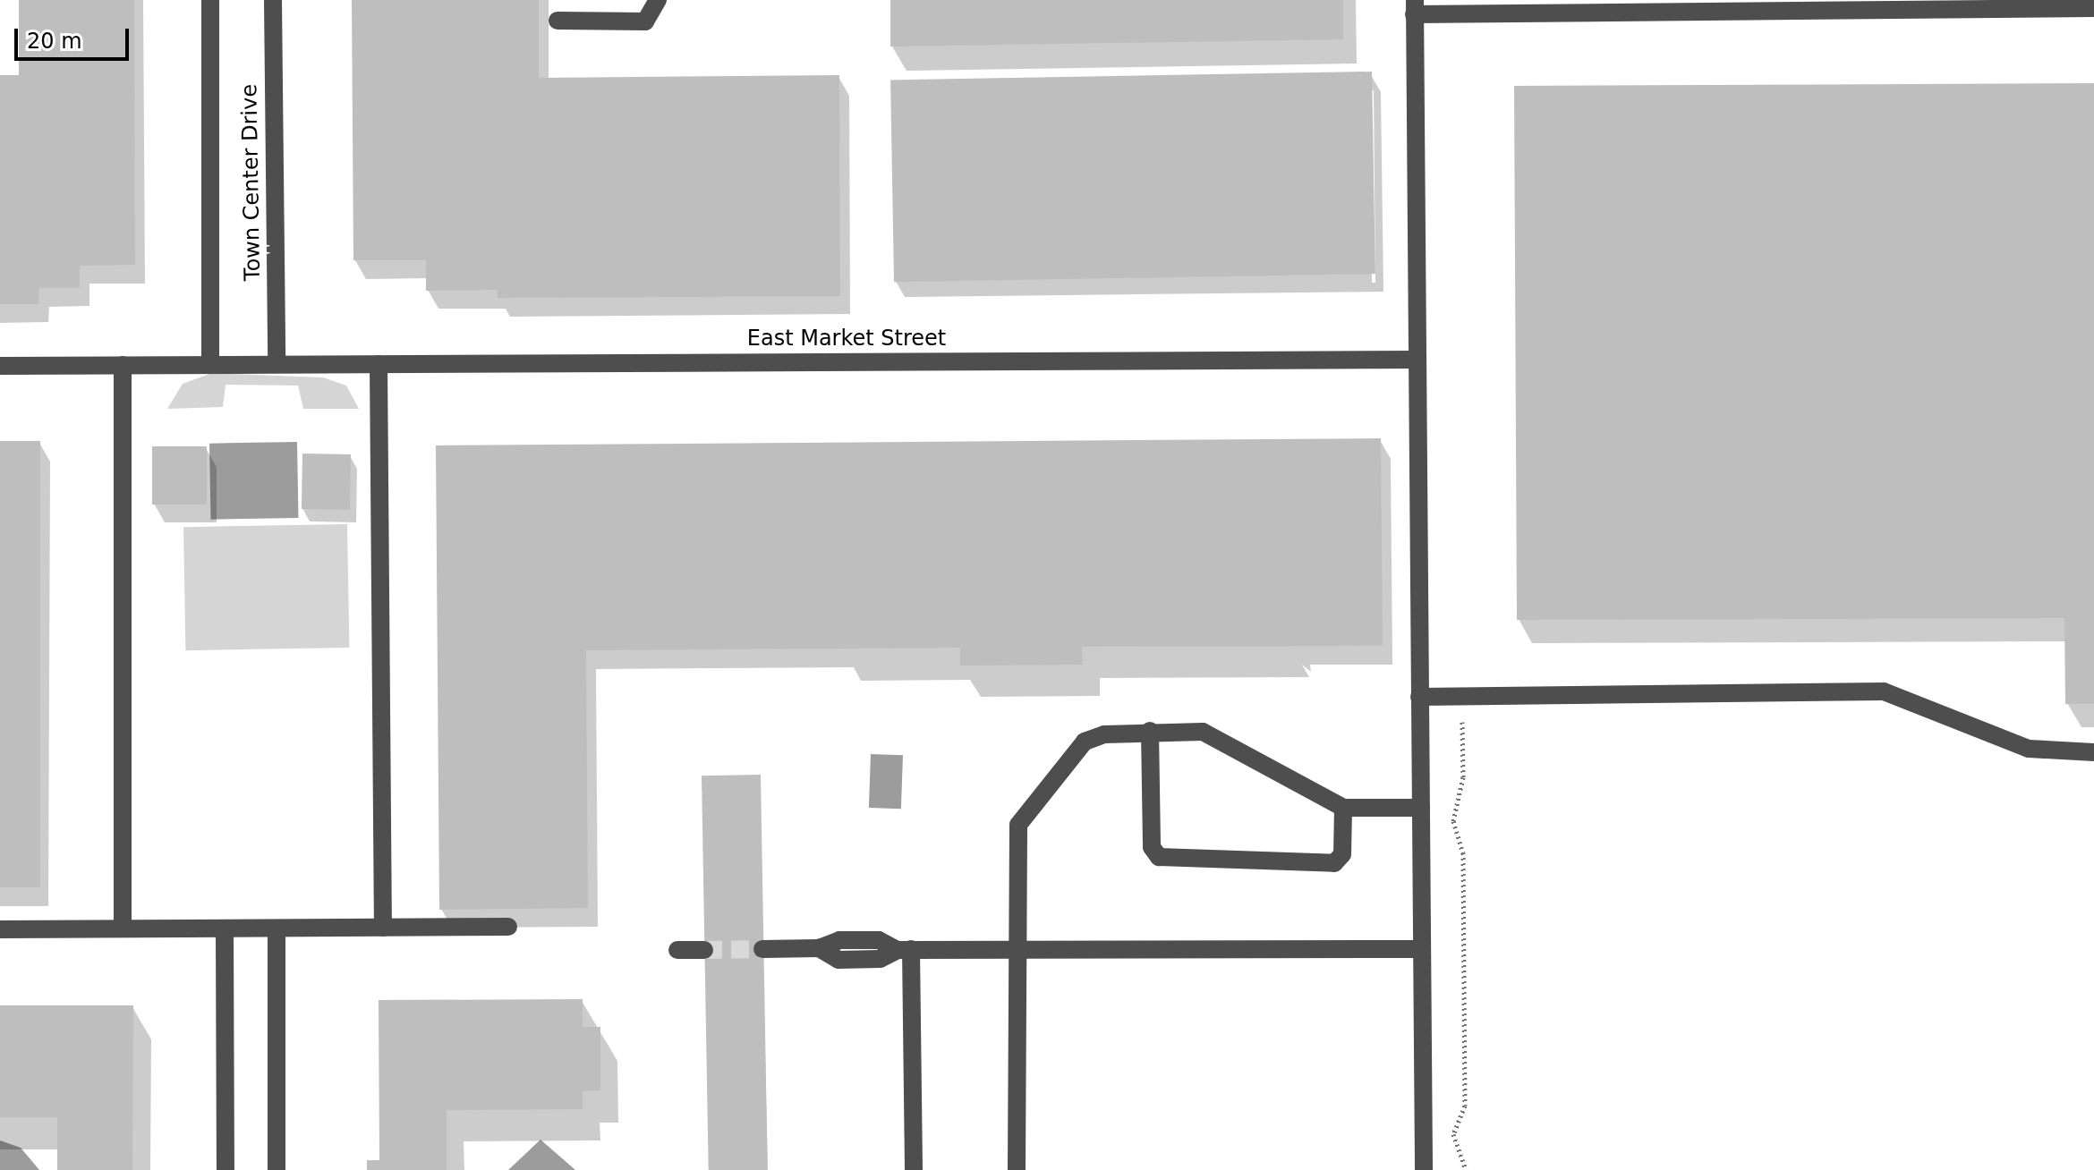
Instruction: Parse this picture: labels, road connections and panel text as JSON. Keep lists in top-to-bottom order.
{
  "streets": {
    "street": ["Town Center Drive", "East Market Street"]
  },
  "crossings": [
    ["Town Center Drive", "East Market Street"]
  ],
  "scale_bar": "20 m"
}
